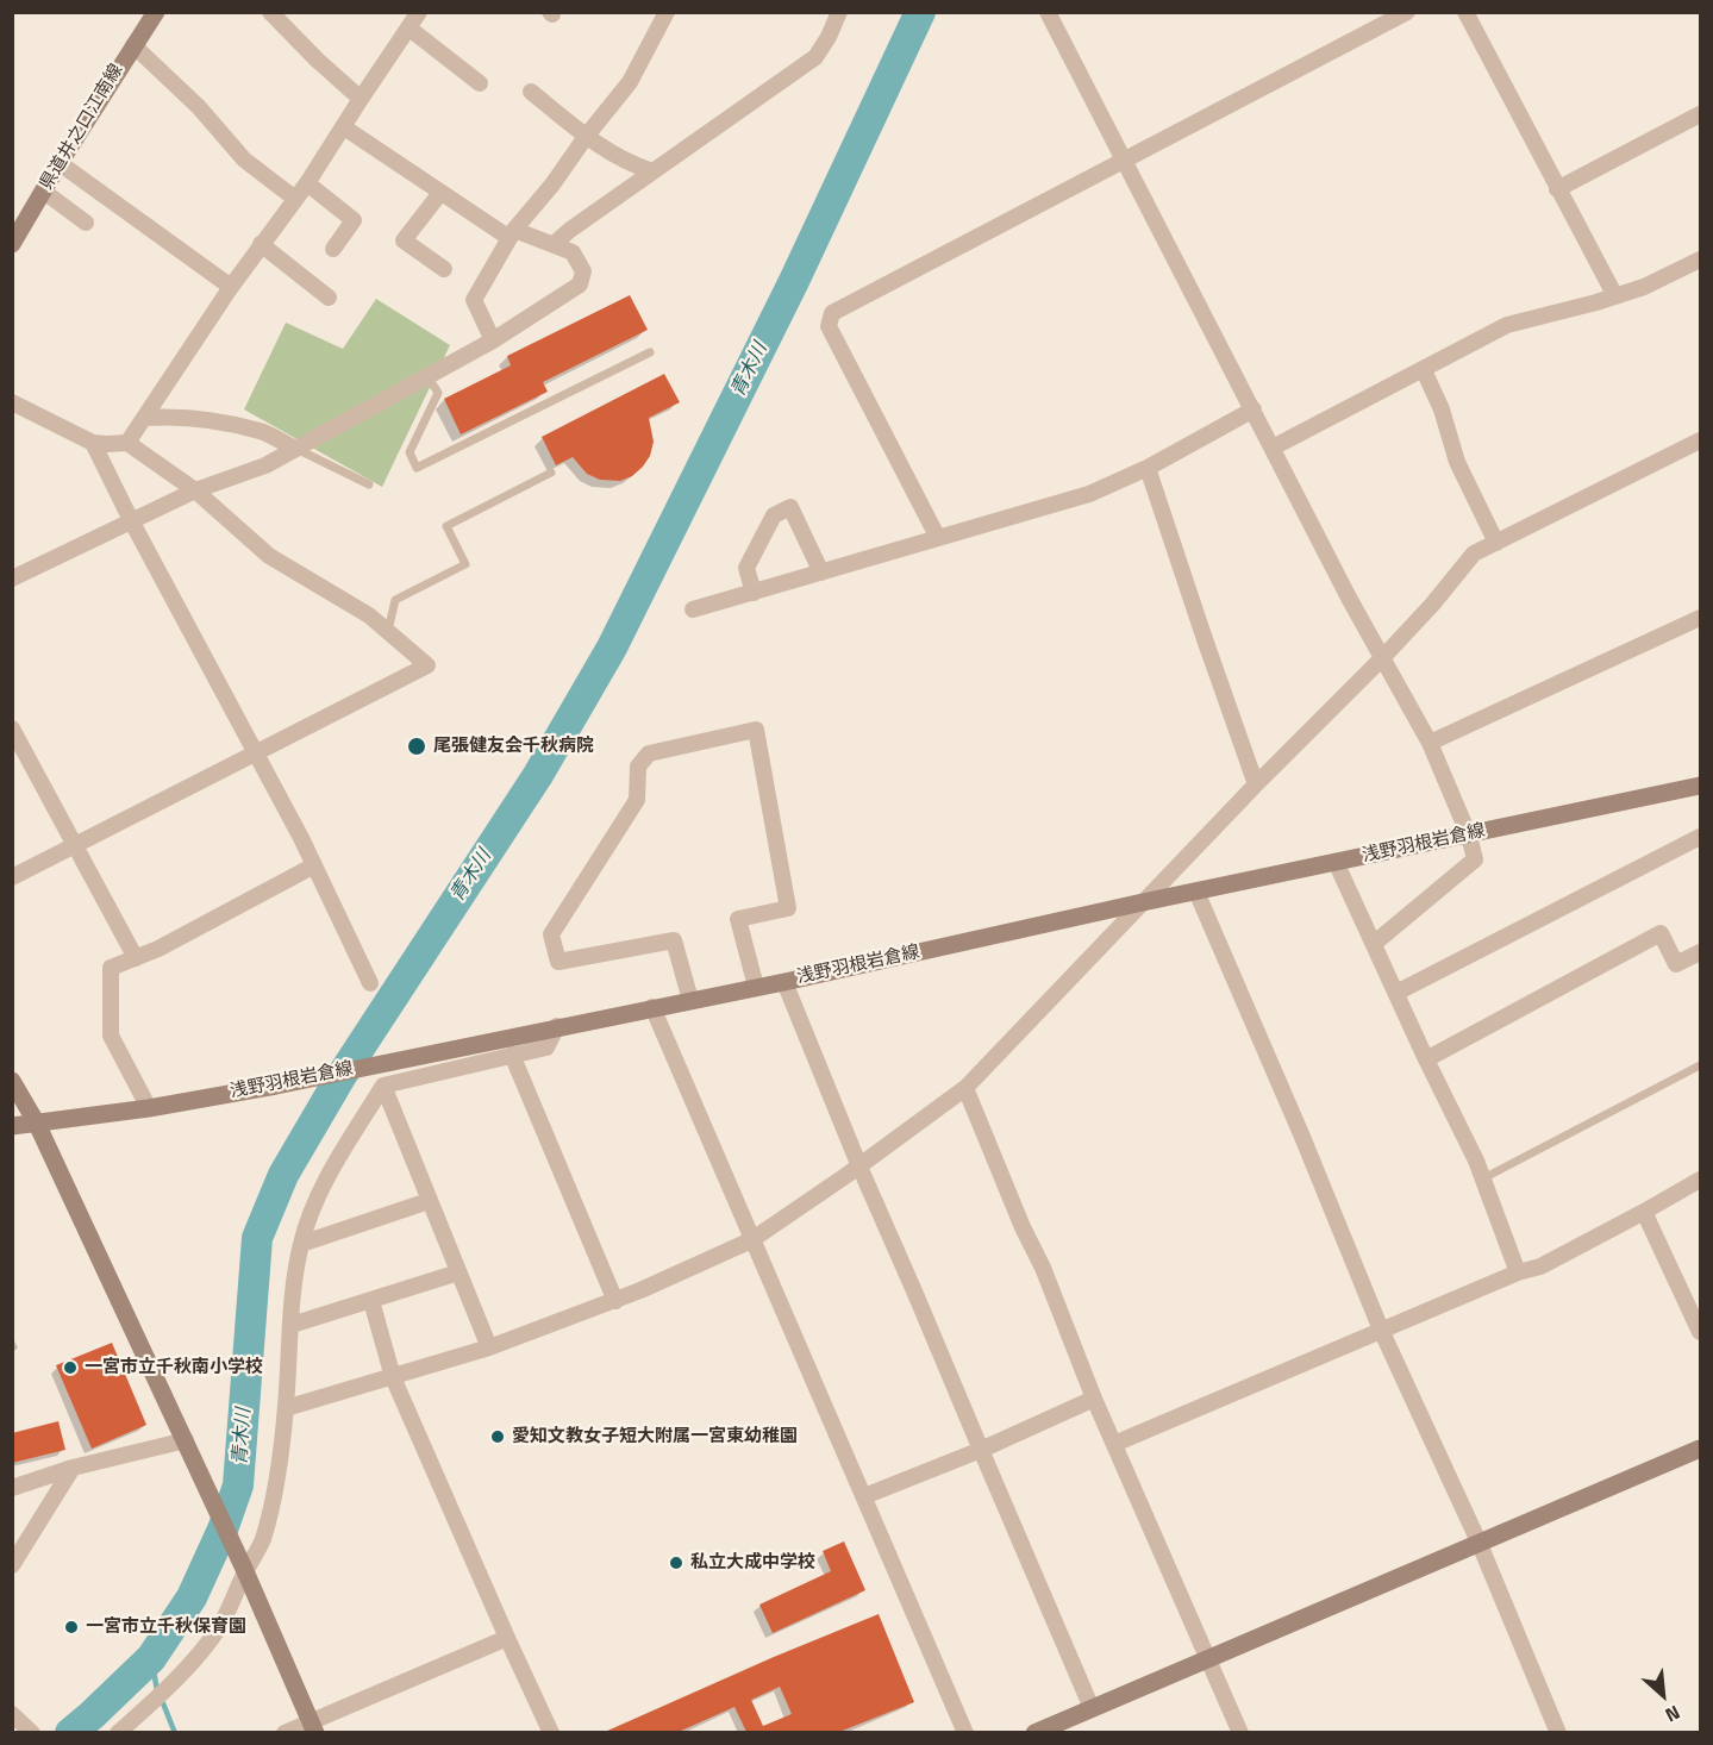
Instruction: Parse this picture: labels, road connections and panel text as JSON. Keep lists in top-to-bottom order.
{
  "streets": {
    "main road": ["県道井之口江南線", "浅野羽根岩倉線"]
  },
  "water": ["青木川"],
  "places": [
    "尾張健友会千秋病院",
    "一宮市立千秋南小学校",
    "愛知文教女子短大附属一宮東幼稚園",
    "私立大成中学校",
    "一宮市立千秋保育園"
  ],
  "north": "bottom right"
}
